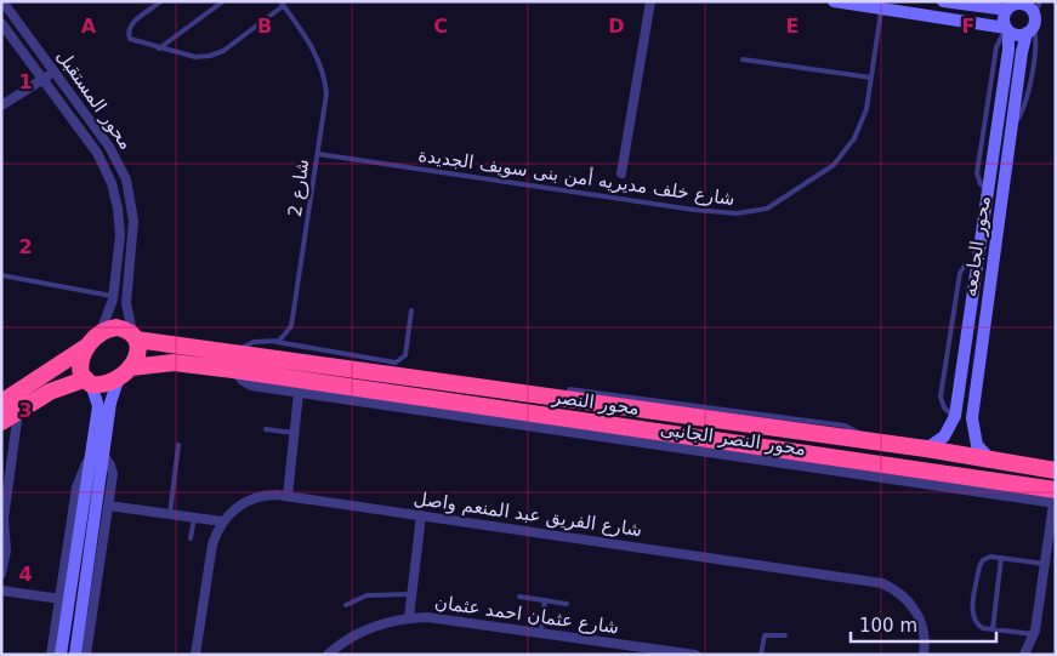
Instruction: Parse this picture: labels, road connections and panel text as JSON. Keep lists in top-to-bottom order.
{
  "streets": {
    "highway": ["محور النصر"],
    "street": [
      "محور المستقبل",
      "محور الجامعه",
      "محور النصر الجانبى",
      "شارع الفريق عبد المنعم واصل",
      "شارع عثمان احمد عثمان"
    ],
    "lane": ["شارع خلف مديريه أمن بنى سويف الجديدة", "شارع 2"]
  },
  "crossings": [
    ["محور المستقبل", "محور النصر"],
    ["شارع خلف مديريه أمن بنى سويف الجديدة", "شارع 2"],
    ["محور الجامعه", "محور النصر"],
    ["محور النصر", "محور النصر الجانبى"]
  ],
  "scale_bar": "100 m",
  "grid": {
    "columns": [
      "A",
      "B",
      "C",
      "D",
      "E",
      "F"
    ],
    "rows": [
      "1",
      "2",
      "3",
      "4"
    ]
  }
}
